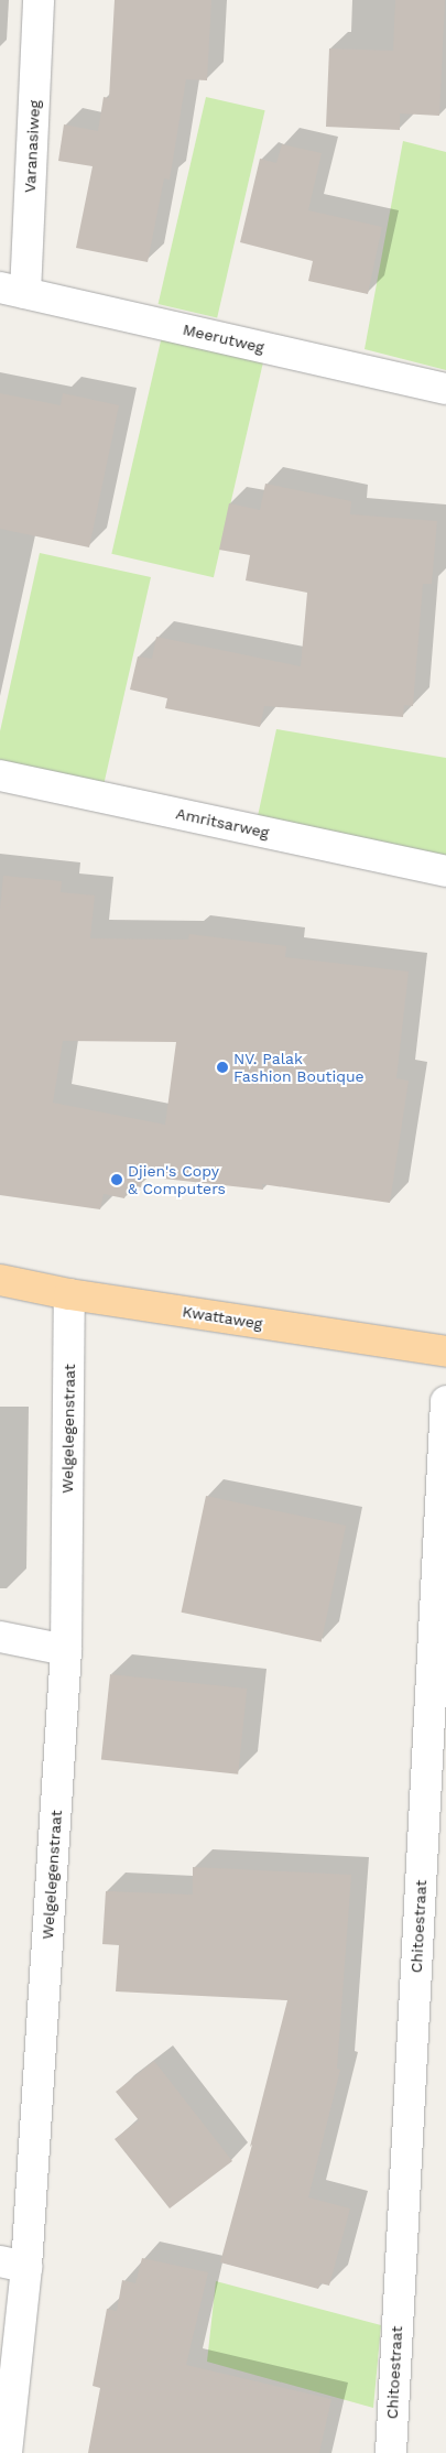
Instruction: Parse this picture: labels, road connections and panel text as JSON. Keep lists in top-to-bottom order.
{
  "streets": {
    "main road": ["Kwattaweg"],
    "street": [
      "Varanasiweg",
      "Meerutweg",
      "Amritsarweg",
      "Welgelegenstraat",
      "Chitoestraat"
    ]
  },
  "crossings": [
    ["Varanasiweg", "Meerutweg"],
    ["Kwattaweg", "Welgelegenstraat"]
  ],
  "places": ["NV. Palak Fashion Boutique", "Djien's Copy & Computers"]
}
